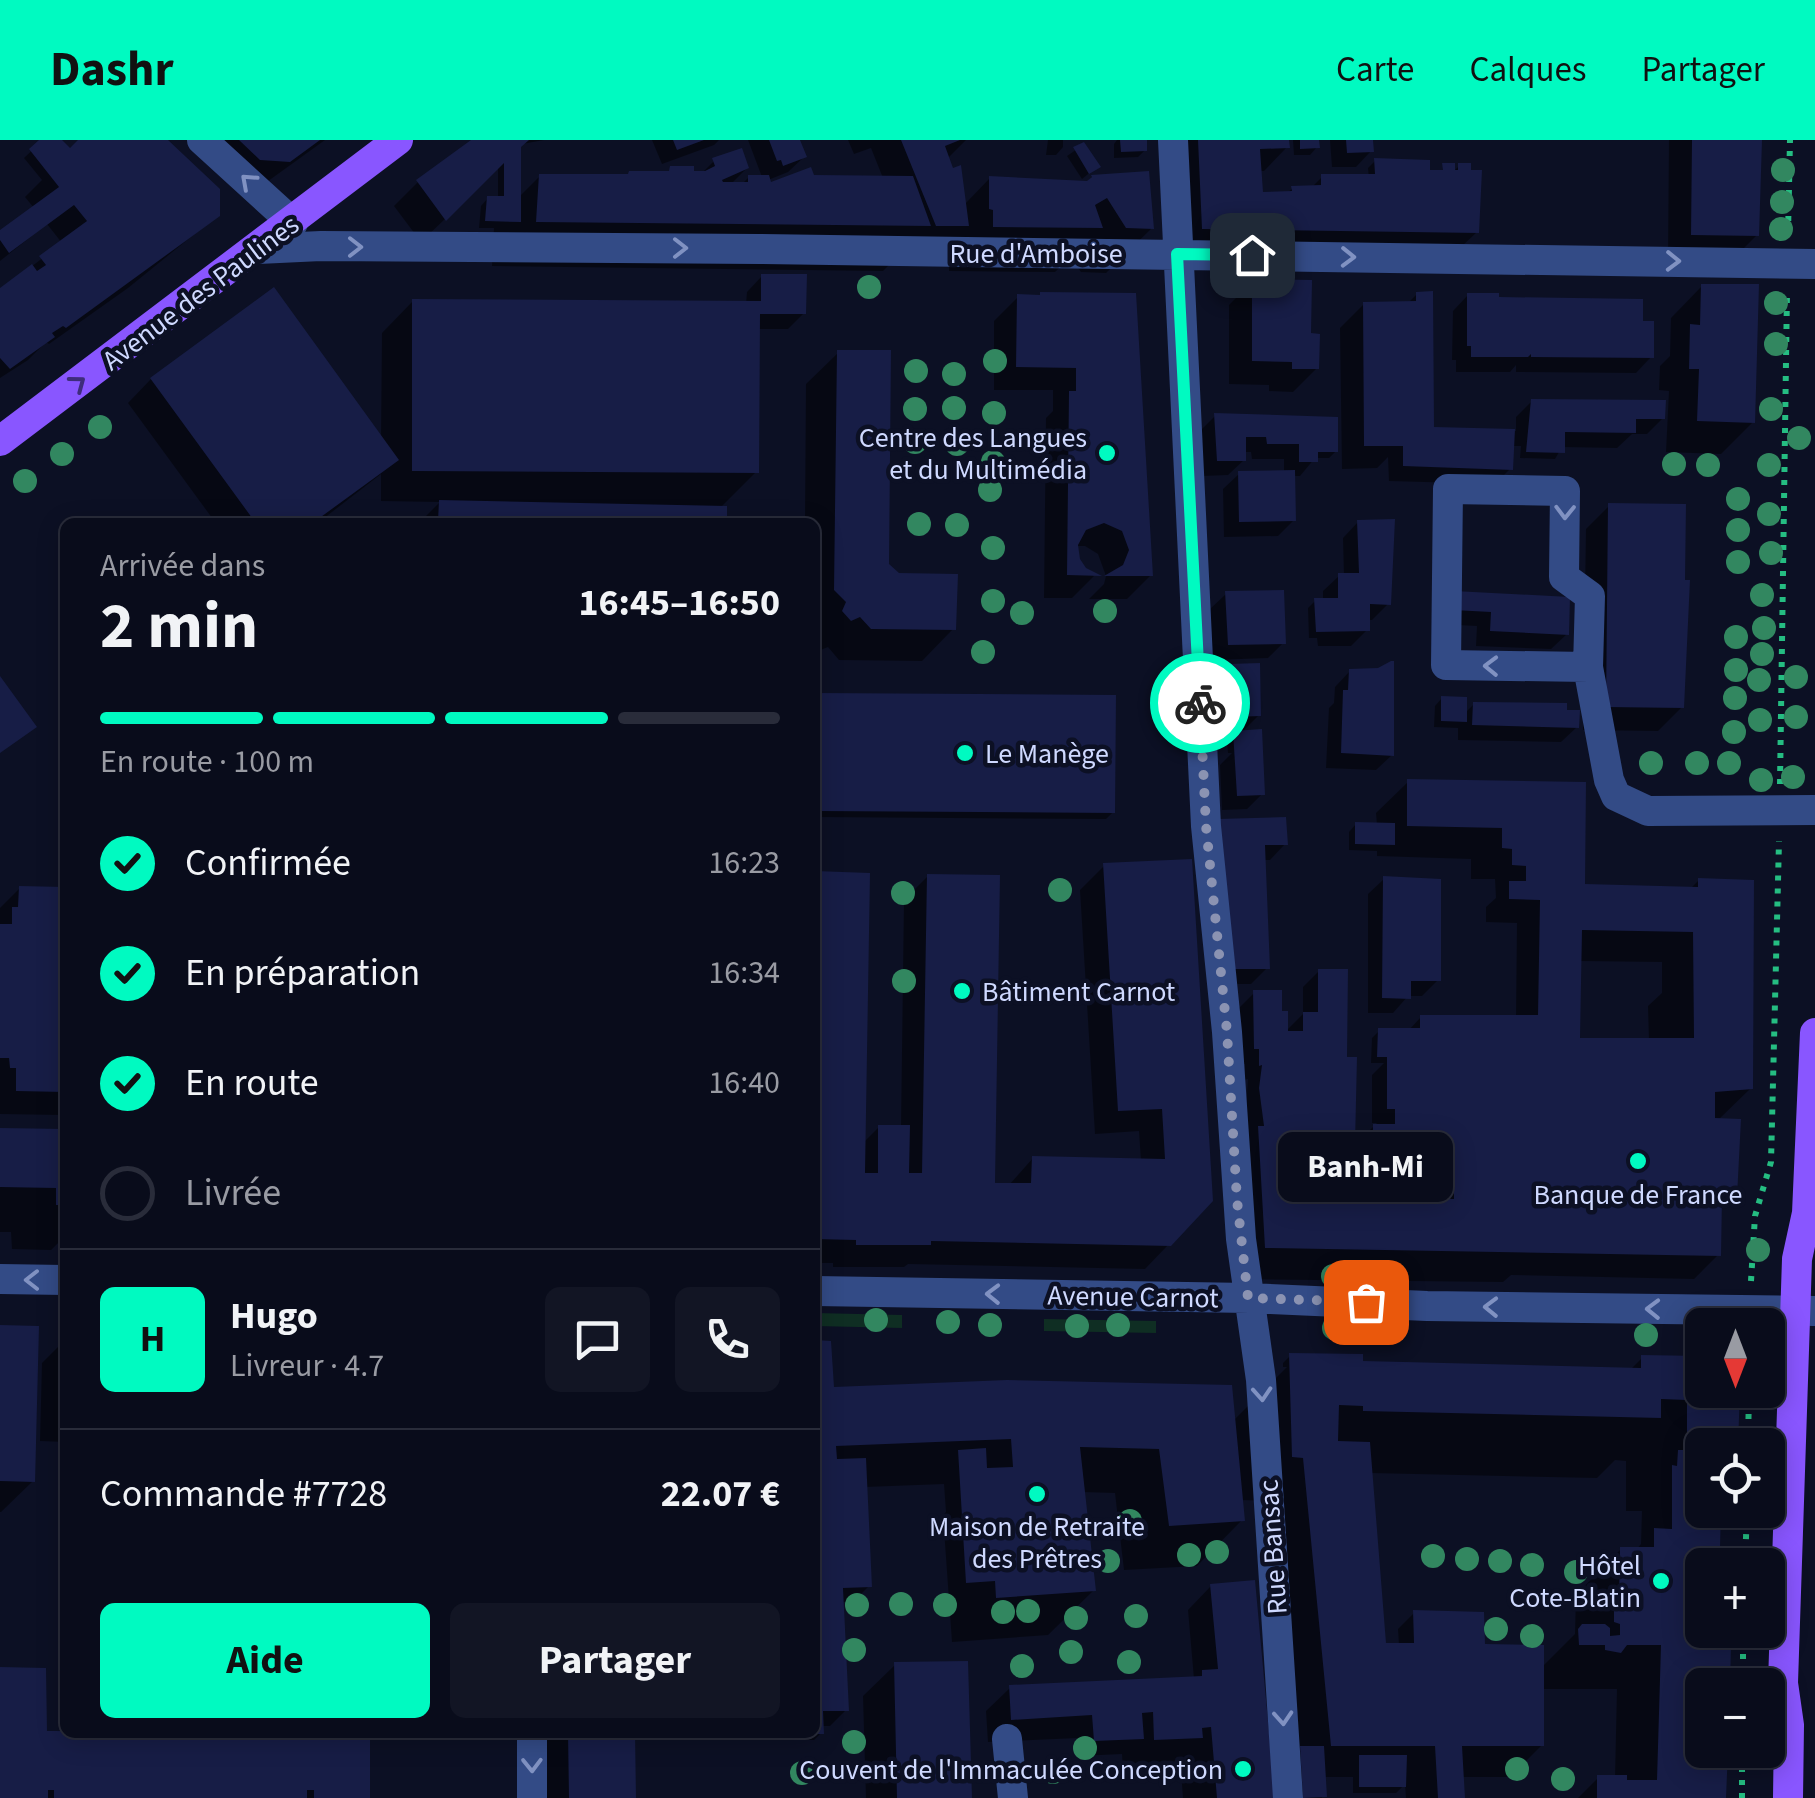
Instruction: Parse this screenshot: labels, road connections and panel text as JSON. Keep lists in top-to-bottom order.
{
  "streets": {
    "main road": ["Avenue des Paulines"],
    "street": ["Rue d'Amboise", "Avenue Carnot", "Rue Bansac"]
  },
  "crossings": [
    ["Rue d'Amboise", "Avenue des Paulines"],
    ["Rue d'Amboise", "Rue Bansac"],
    ["Avenue Carnot", "Rue Bansac"]
  ],
  "one_way": ["Rue d'Amboise", "Avenue des Paulines", "Avenue Carnot"],
  "places": [
    "Centre des Langues et du Multimédia",
    "Le Manège",
    "Bâtiment Carnot",
    "Banque de France",
    "Banh-Mi",
    "Maison de Retraite des Prêtres",
    "Hôtel Cote-Blatin",
    "Couvent de l'Immaculée Conception"
  ],
  "north": "bottom",
  "page": {
    "header": "Dashr",
    "nav": ["Carte", "Calques", "Partager"],
    "heading": ["2 min", "Arrivée dans", "16:45–16:50"],
    "panel": [
      "Hugo",
      "Livreur · 4.7",
      "Commande #7728",
      "22.07 €"
    ],
    "bar": "En route · 100 m",
    "list": [
      ["Confirmée", "16:23"],
      ["En préparation", "16:34"],
      ["En route", "16:40"],
      "Livrée"
    ],
    "bubble": "Banh-Mi",
    "round": "H",
    "map_buttons": ["+", "−"],
    "buttons": ["Aide", "Partager"]
  }
}
